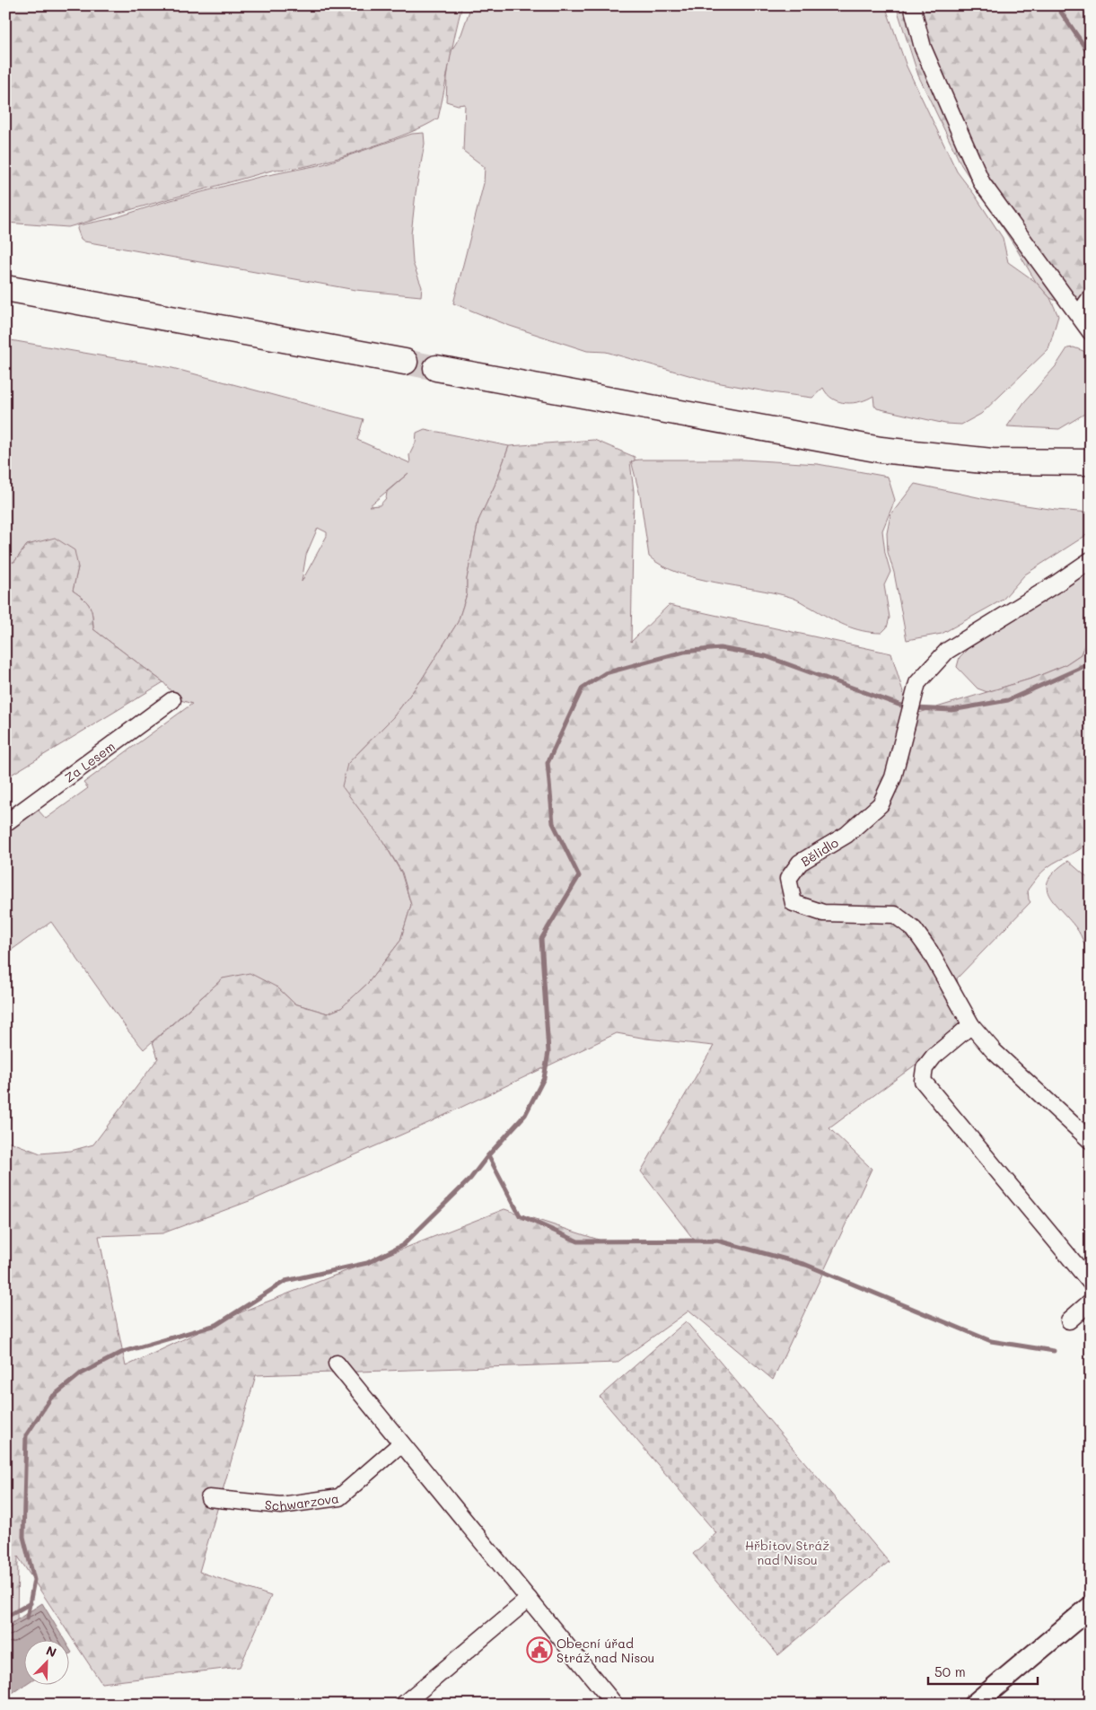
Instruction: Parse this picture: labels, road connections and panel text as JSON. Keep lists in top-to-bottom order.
{
  "streets": {
    "street": ["Za Lesem", "Bělidlo", "Schwarzova"]
  },
  "parks": ["Hřbitov Stráž nad Nisou"],
  "places": {
    "public building": ["Obecní úřad Stráž nad Nisou"]
  },
  "scale_bar": "50 m",
  "north": "top right"
}
